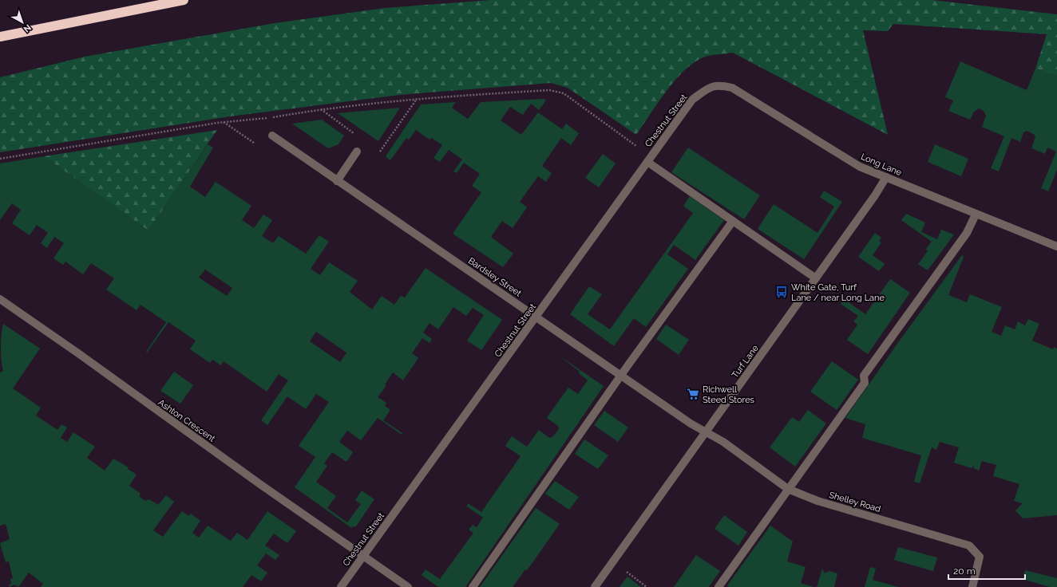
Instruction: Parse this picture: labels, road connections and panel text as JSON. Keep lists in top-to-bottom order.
{
  "streets": {
    "street": [
      "Chestnut Street",
      "Long Lane",
      "Bardsley Street",
      "Turf Lane",
      "Ashton Crescent",
      "Shelley Road"
    ]
  },
  "crossings": [
    ["Chestnut Street", "Long Lane"],
    ["Chestnut Street", "Bardsley Street"],
    ["Chestnut Street", "Ashton Crescent"],
    ["Long Lane", "Turf Lane"],
    ["Bardsley Street", "Turf Lane"],
    ["Bardsley Street", "Shelley Road"],
    ["Turf Lane", "Shelley Road"]
  ],
  "places": {
    "bus stop": ["White Gate, Turf Lane / near Long Lane"],
    "supermarket": ["Richwell Steed Stores"]
  },
  "scale_bar": "20 m",
  "north": "bottom right"
}
